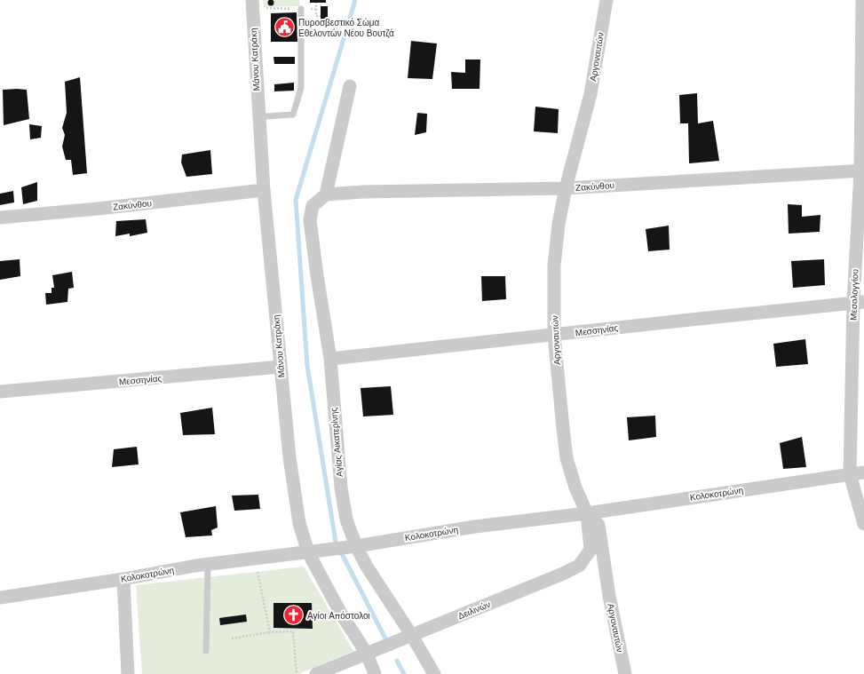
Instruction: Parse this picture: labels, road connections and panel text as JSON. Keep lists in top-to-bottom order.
{
  "streets": {
    "street": [
      "Αργοναυτών",
      "Μάνου Κατράκη",
      "Ζακύνθου",
      "Μεσολογγίου",
      "Μεσσηνίας",
      "Αγίας Αικατερίνης",
      "Κολοκοτρώνη",
      "Δειλινών"
    ]
  },
  "crossings": [
    ["Αργοναυτών", "Ζακύνθου"],
    ["Αργοναυτών", "Μεσσηνίας"],
    ["Αργοναυτών", "Κολοκοτρώνη"],
    ["Αργοναυτών", "Δειλινών"],
    ["Μάνου Κατράκη", "Ζακύνθου"],
    ["Μάνου Κατράκη", "Μεσσηνίας"],
    ["Μάνου Κατράκη", "Κολοκοτρώνη"],
    ["Μάνου Κατράκη", "Δειλινών"],
    ["Ζακύνθου", "Μεσολογγίου"],
    ["Ζακύνθου", "Αγίας Αικατερίνης"],
    ["Μεσολογγίου", "Μεσσηνίας"],
    ["Μεσολογγίου", "Κολοκοτρώνη"],
    ["Μεσσηνίας", "Αγίας Αικατερίνης"],
    ["Αγίας Αικατερίνης", "Κολοκοτρώνη"],
    ["Αγίας Αικατερίνης", "Δειλινών"],
    ["Κολοκοτρώνη", "Δειλινών"]
  ],
  "places": {
    "public building": ["Πυροσβεστικό Σώμα Εθελοντών Νέου Βουτζά"],
    "church": ["Αγίοι Απόστολοι"]
  }
}
